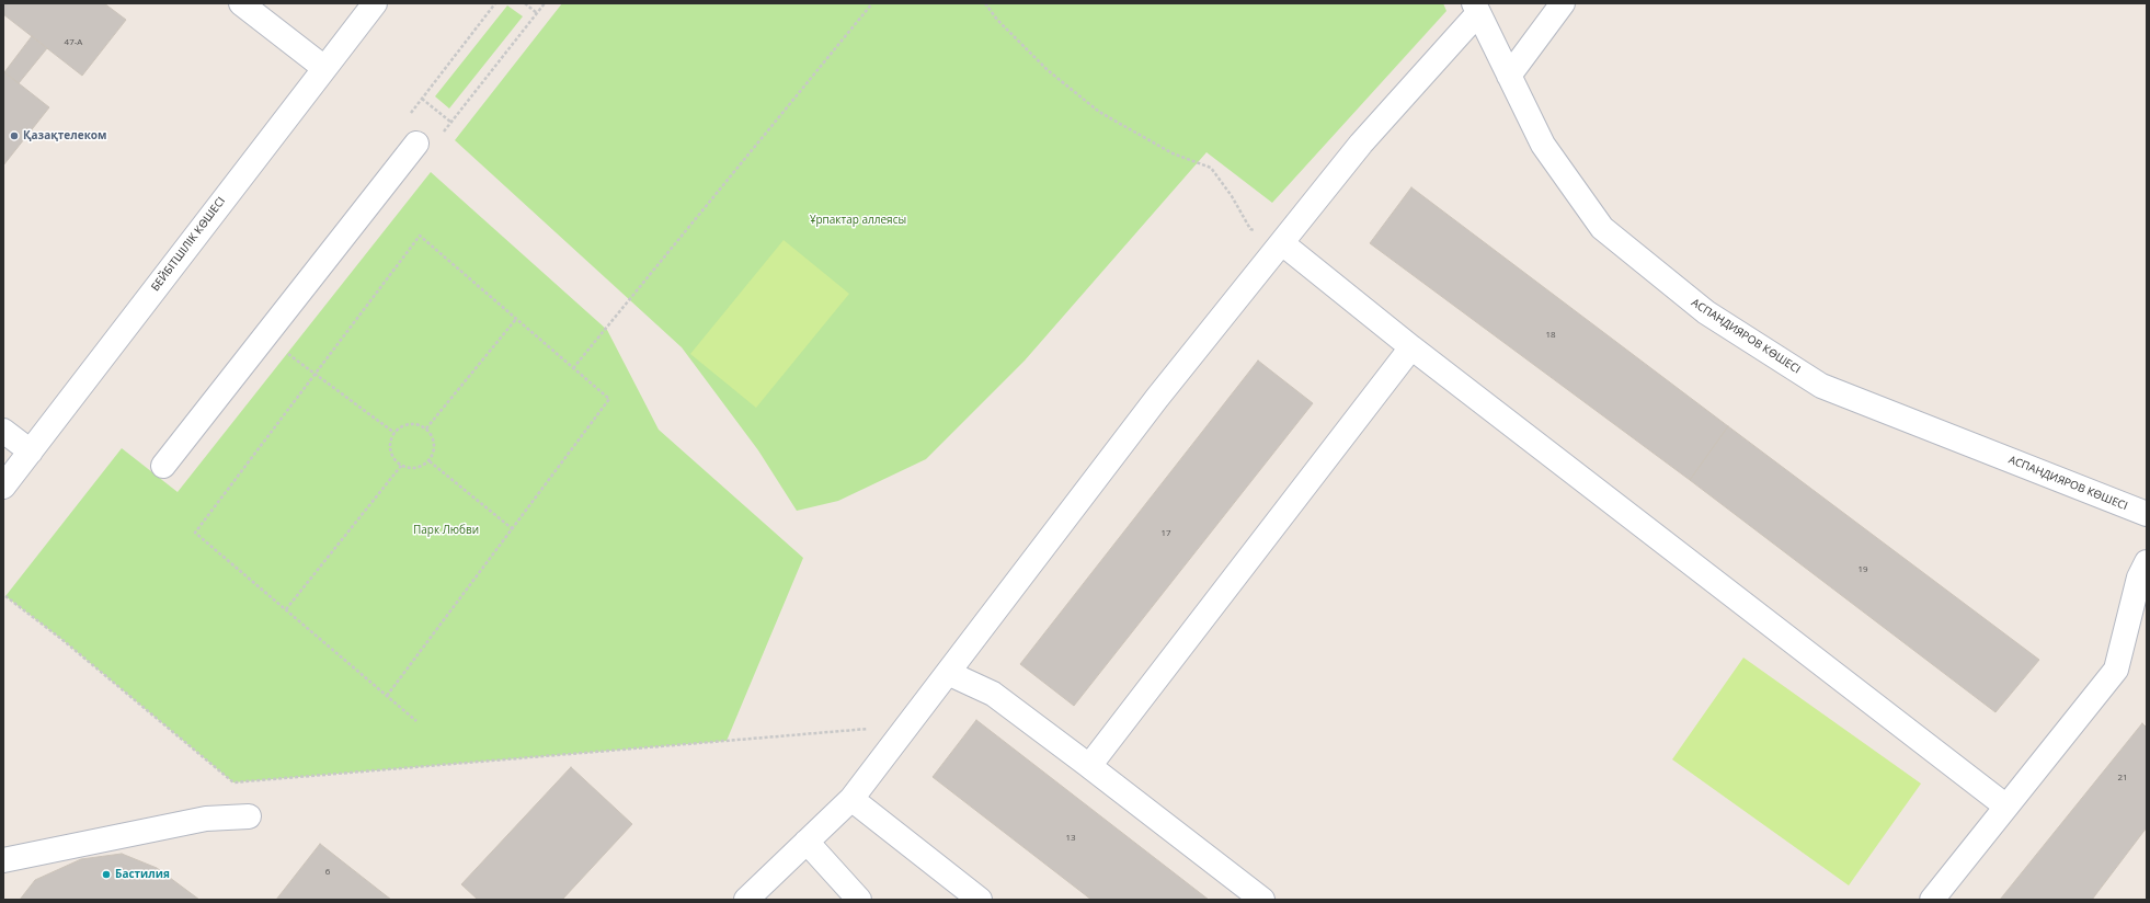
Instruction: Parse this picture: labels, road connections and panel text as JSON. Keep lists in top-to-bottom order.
{
  "streets": {
    "street": ["БЕЙБІТШІЛІК КӨШЕСІ", "АСПАНДИЯРОВ КӨШЕСІ"]
  },
  "parks": ["Ұрпактар аллеясы", "Парк Любви"],
  "places": ["Қазақтелеком", "Бастилия"],
  "house_numbers": [
    "47-А",
    "18",
    "17",
    "19",
    "21",
    "13",
    "6"
  ]
}
